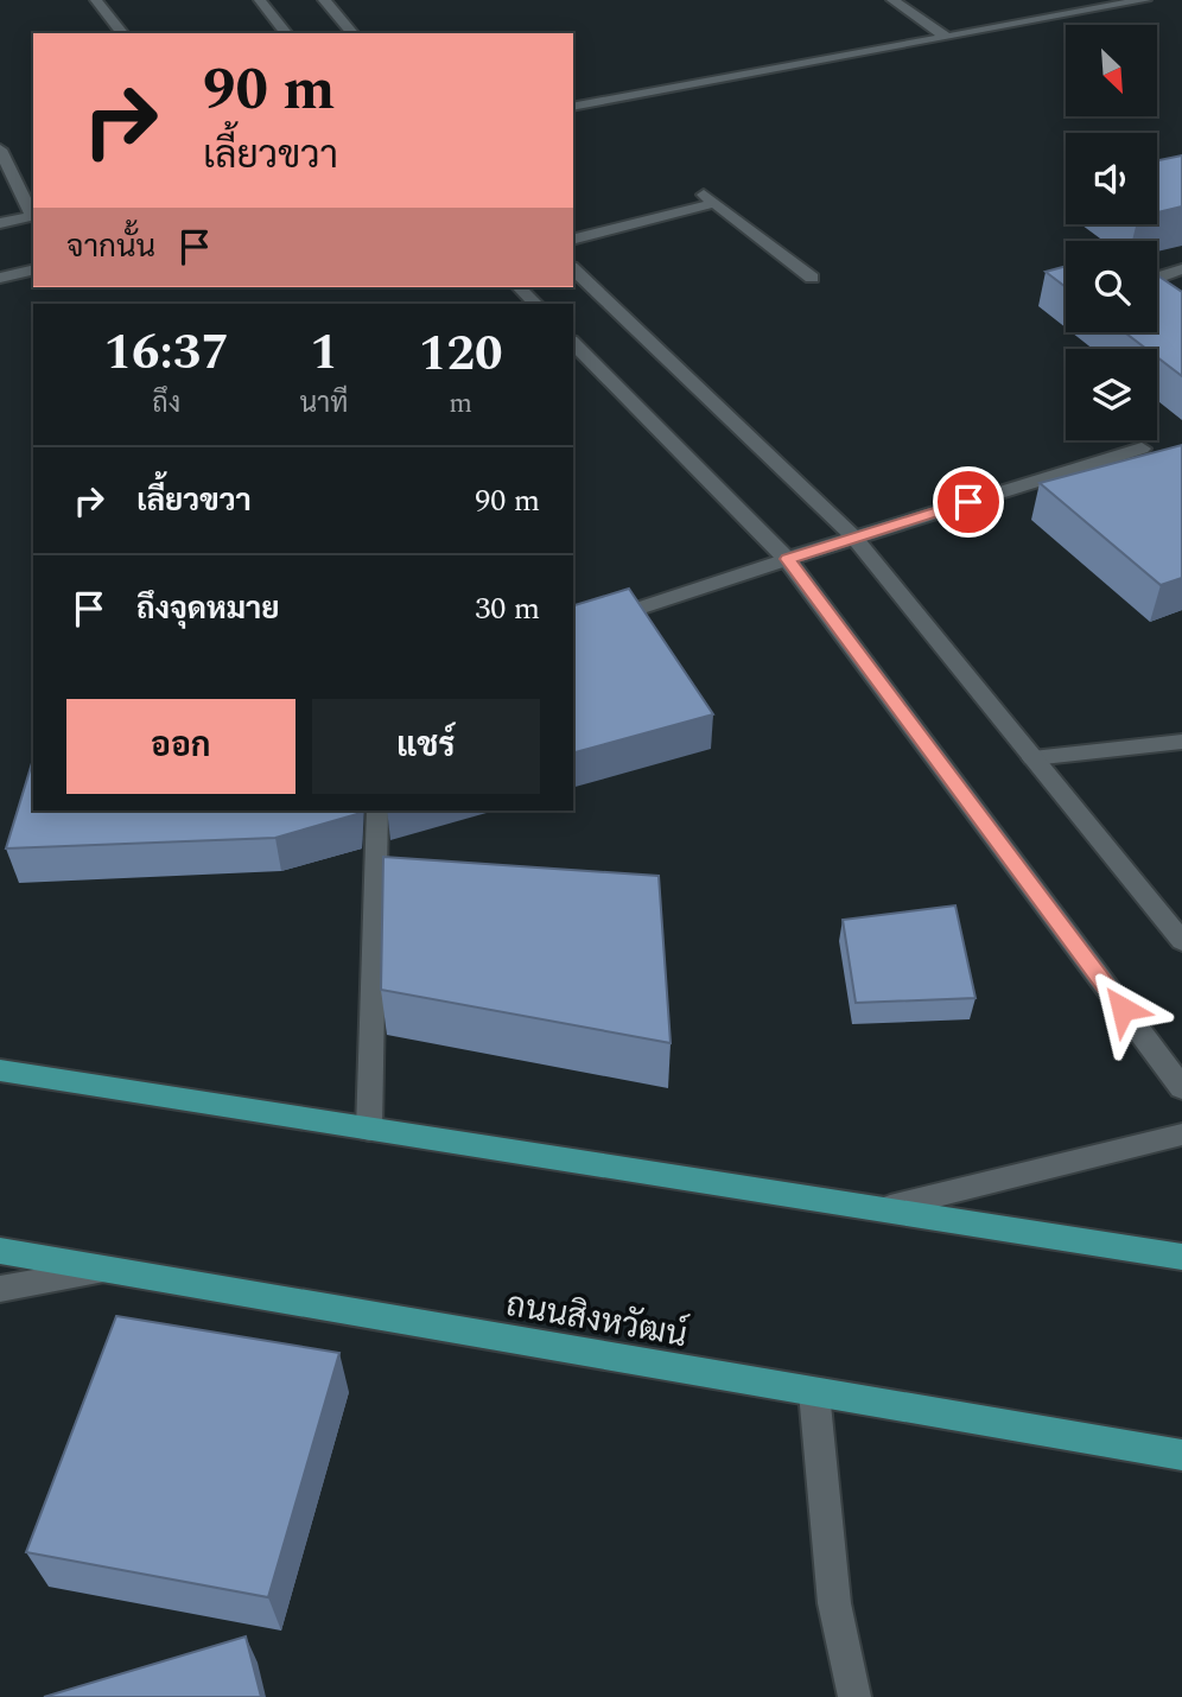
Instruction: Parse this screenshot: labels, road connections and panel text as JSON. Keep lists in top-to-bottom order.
{
  "streets": {
    "main road": ["ถนนสิงหวัฒน์"]
  },
  "north": "bottom right",
  "page": {
    "turn": ["90 m", "เลี้ยวขวา"],
    "then": "จากนั้น",
    "eta": [
      "16:37",
      "ถึง",
      "1",
      "นาที",
      "120",
      "m"
    ],
    "list": [
      {
        "name": "เลี้ยวขวา",
        "value": "90 m"
      },
      {
        "name": "ถึงจุดหมาย",
        "value": "30 m"
      }
    ],
    "buttons": ["ออก", "แชร์"]
  }
}
